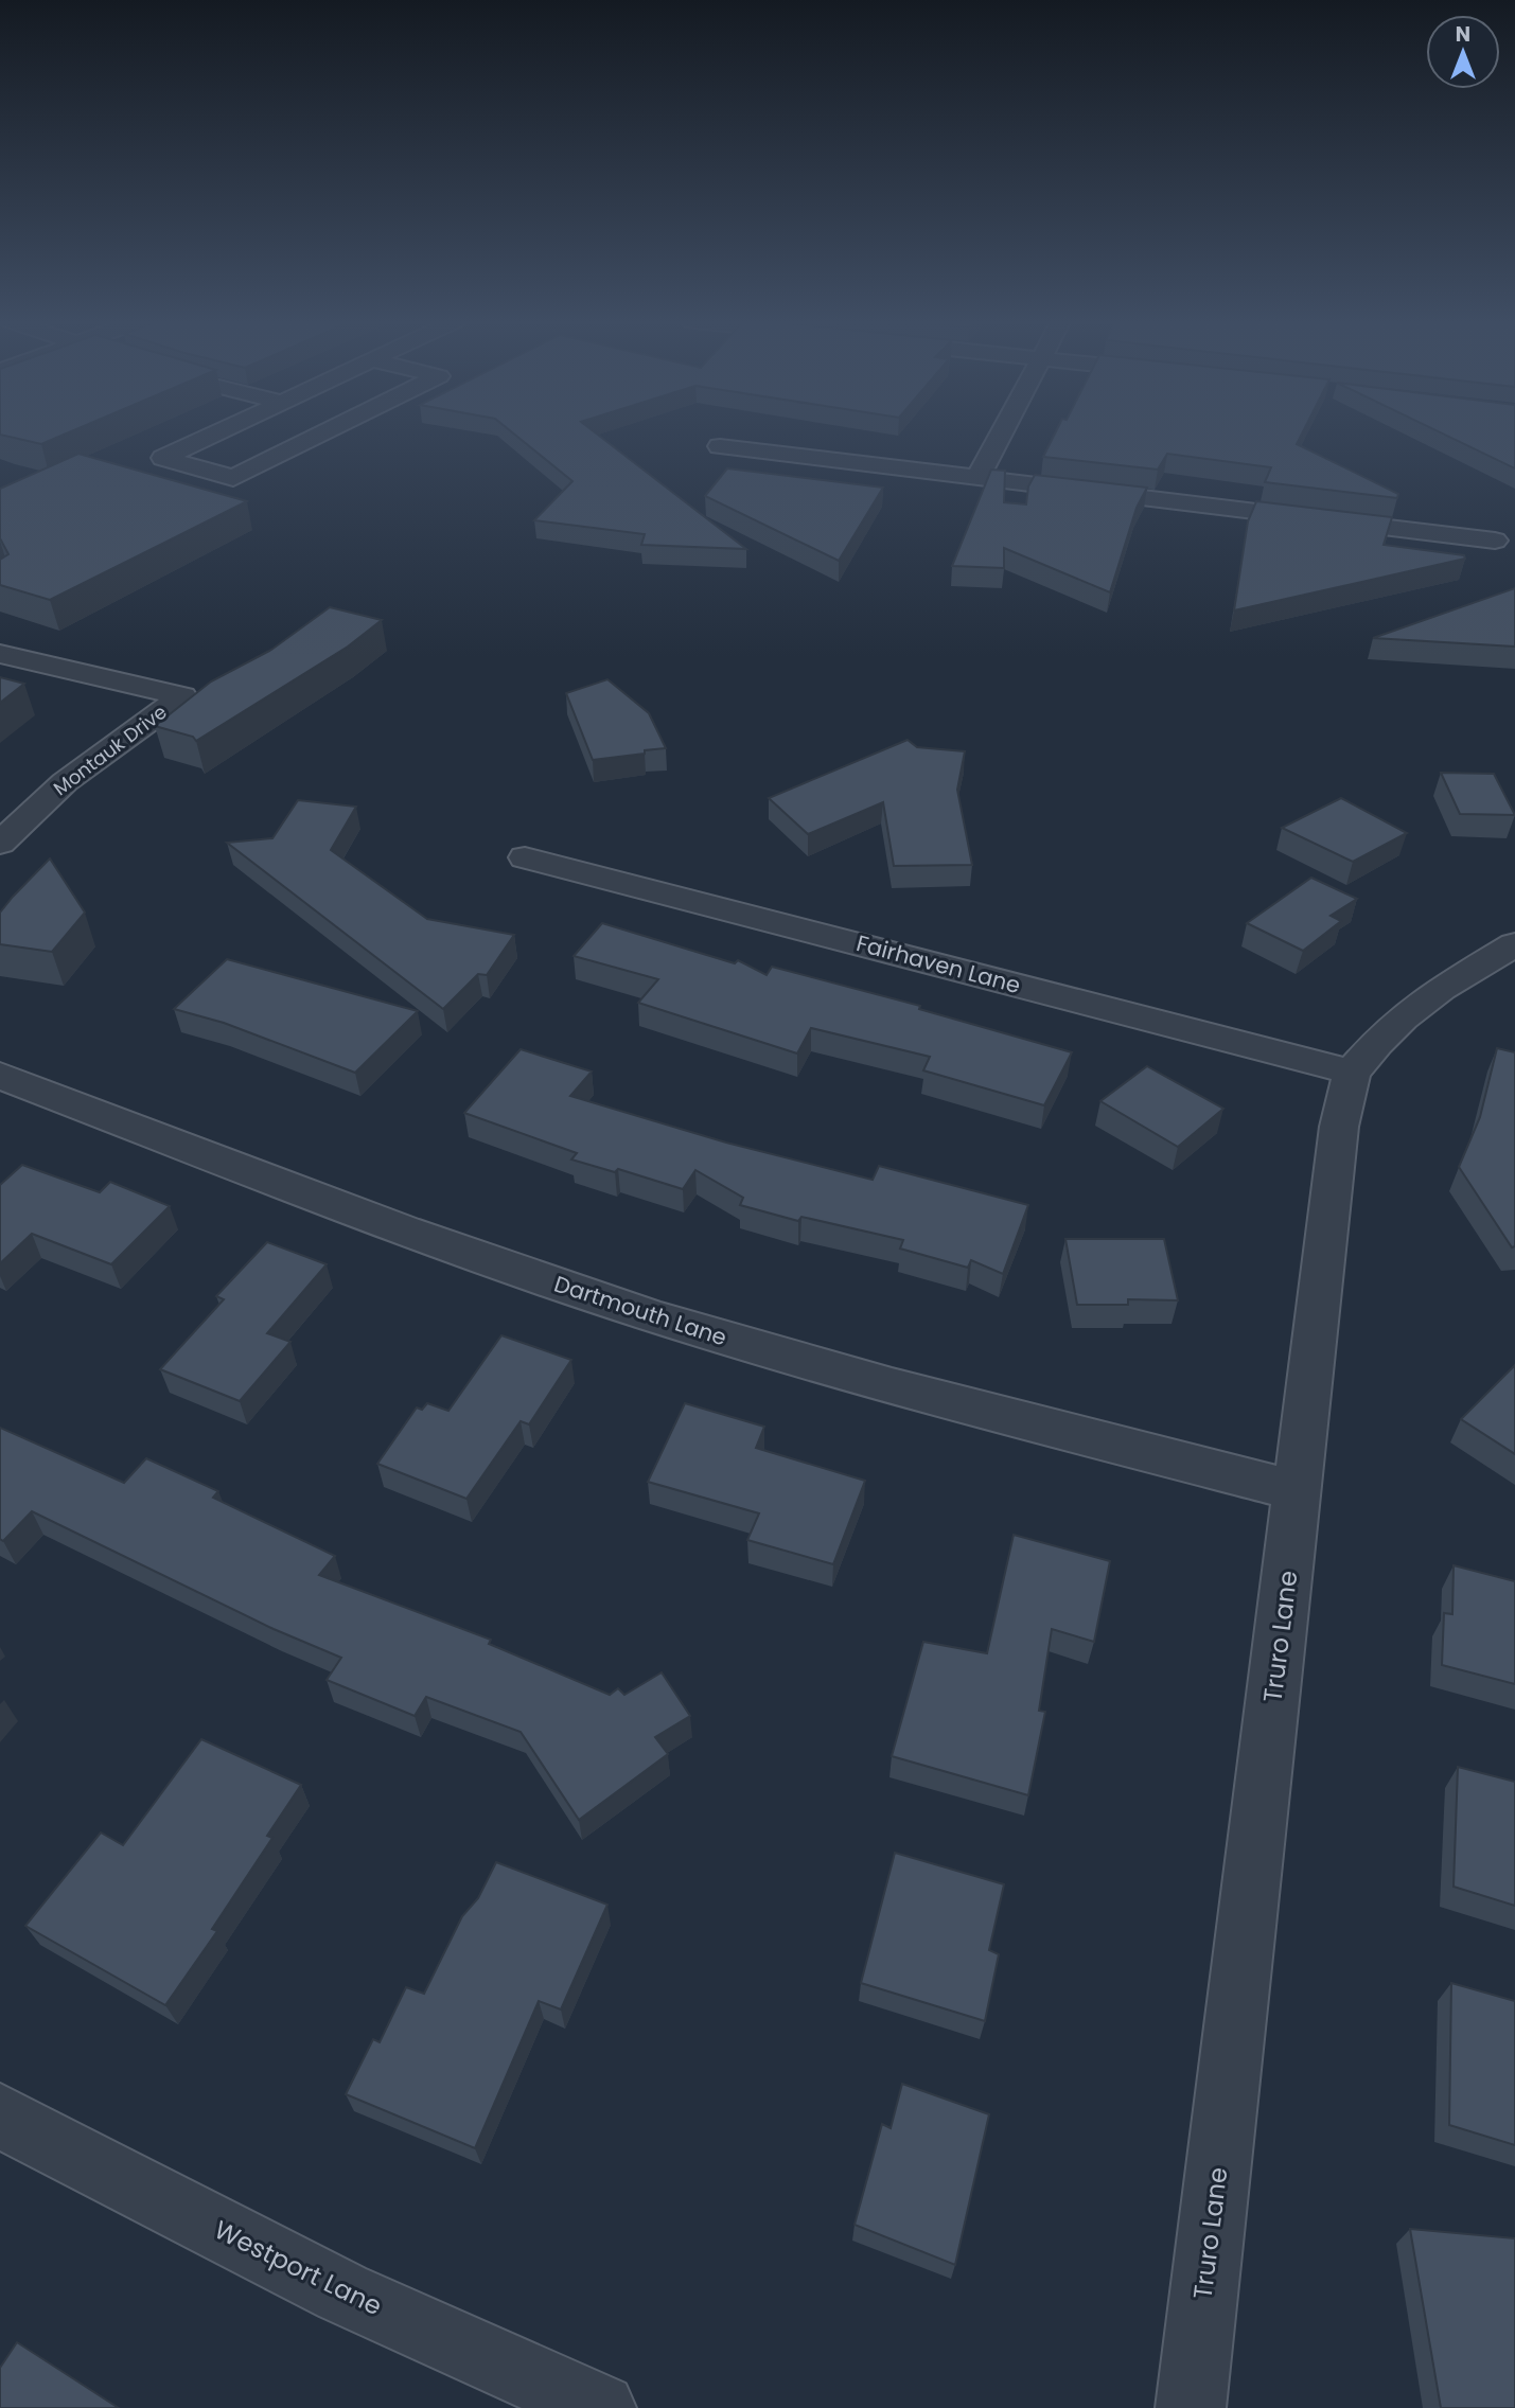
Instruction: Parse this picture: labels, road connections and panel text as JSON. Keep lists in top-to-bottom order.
{
  "streets": {
    "street": [
      "Montauk Drive",
      "Fairhaven Lane",
      "Dartmouth Lane",
      "Truro Lane",
      "Westport Lane"
    ]
  },
  "crossings": [
    ["Fairhaven Lane", "Truro Lane"],
    ["Dartmouth Lane", "Truro Lane"]
  ],
  "north": "top"
}
